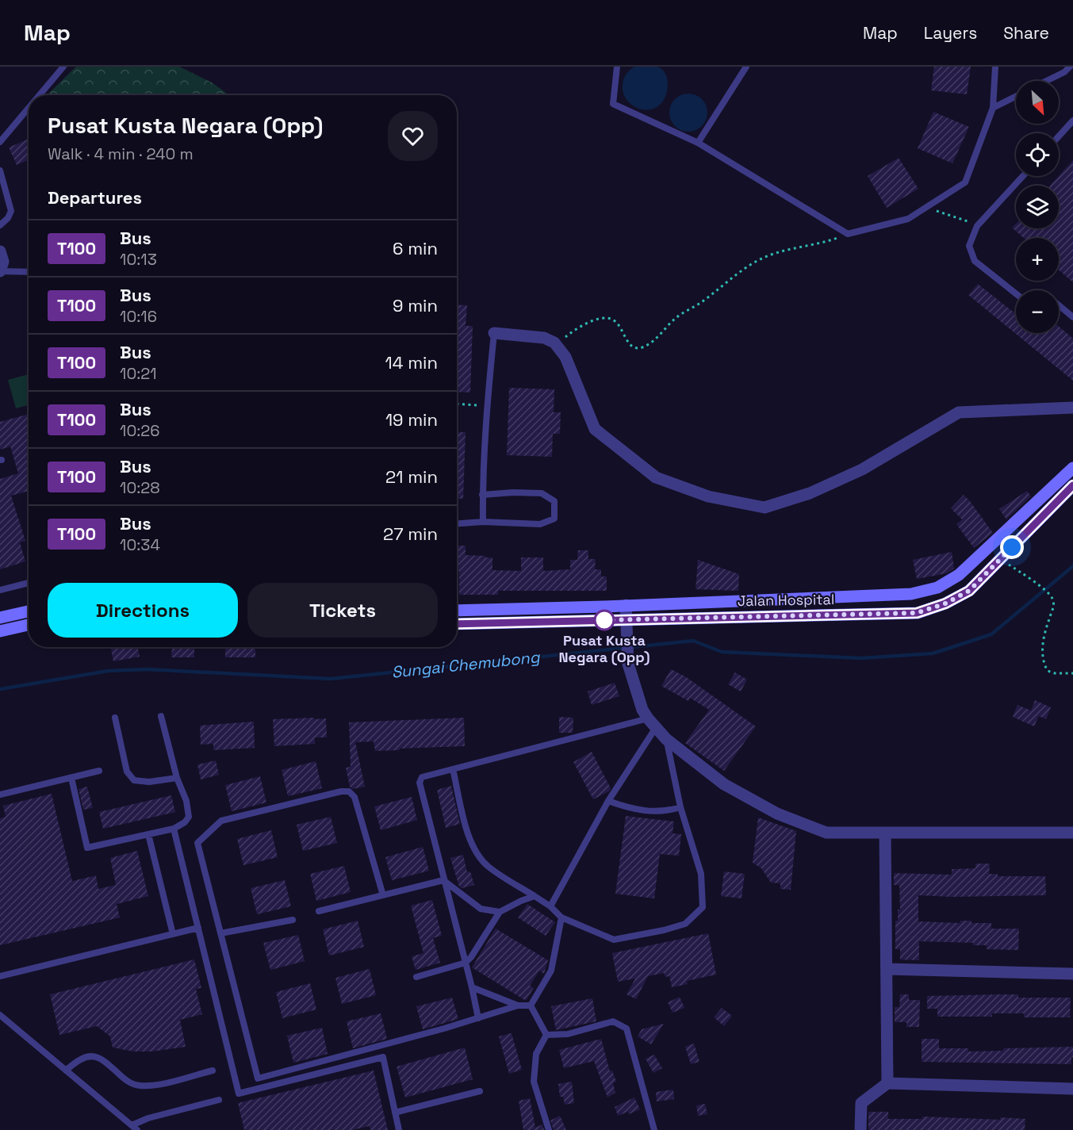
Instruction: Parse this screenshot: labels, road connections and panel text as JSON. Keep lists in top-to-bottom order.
{
  "streets": {
    "main road": ["Jalan Hospital"]
  },
  "water": ["Sungai Chemubong"],
  "places": ["Pusat Kusta Negara (Opp)"],
  "lines": ["bus line T100"],
  "north": "bottom right",
  "page": {
    "header": "Map",
    "nav": ["Map", "Layers", "Share"],
    "map_buttons": ["+", "−"],
    "heading": [
      ["Pusat Kusta Negara (Opp)", "Walk · 4 min · 240 m"],
      "Departures"
    ],
    "list": [
      {
        "mark": "T100",
        "name": "Bus",
        "note": "10:13",
        "value": "6 min"
      },
      {
        "mark": "T100",
        "name": "Bus",
        "note": "10:16",
        "value": "9 min"
      },
      {
        "mark": "T100",
        "name": "Bus",
        "note": "10:21",
        "value": "14 min"
      },
      {
        "mark": "T100",
        "name": "Bus",
        "note": "10:26",
        "value": "19 min"
      },
      {
        "mark": "T100",
        "name": "Bus",
        "note": "10:28",
        "value": "21 min"
      },
      {
        "mark": "T100",
        "name": "Bus",
        "note": "10:34",
        "value": "27 min"
      }
    ],
    "buttons": ["Directions", "Tickets"]
  }
}
